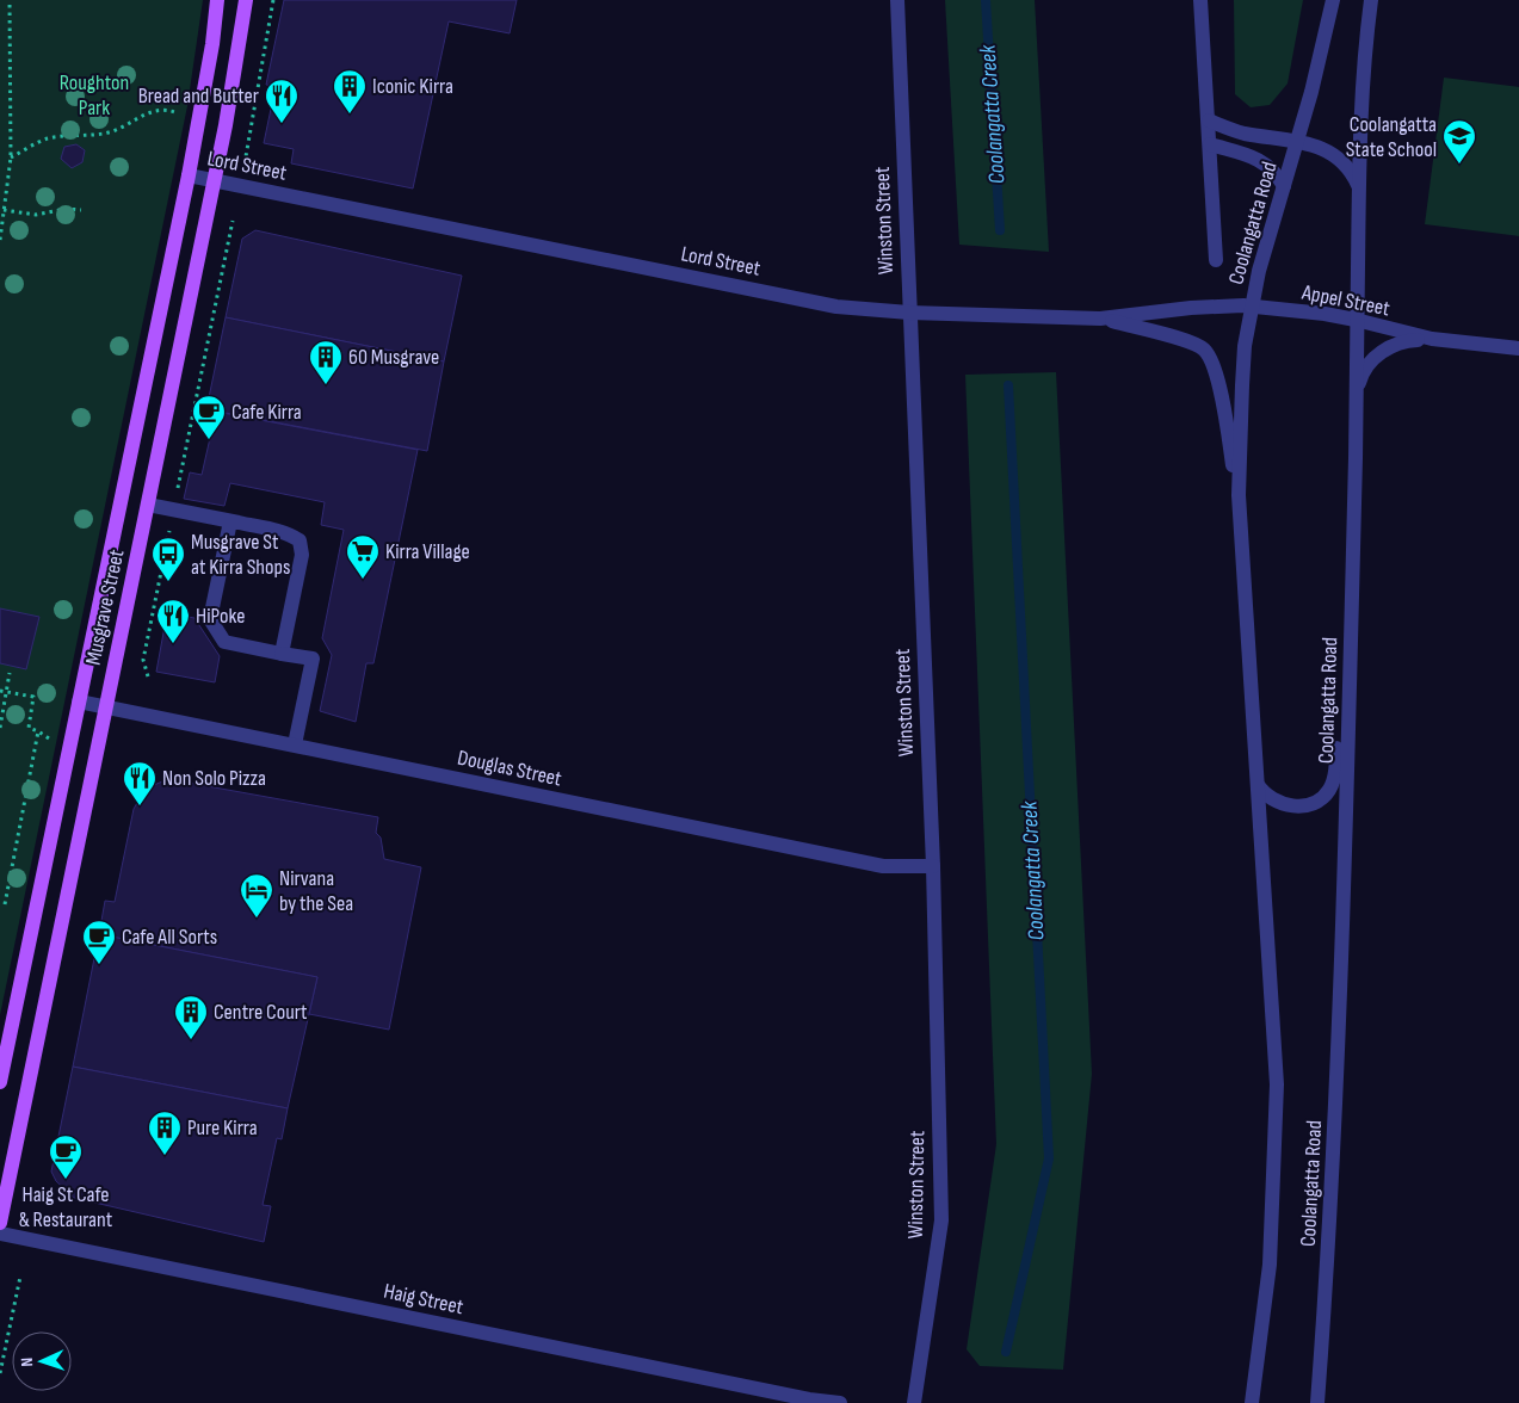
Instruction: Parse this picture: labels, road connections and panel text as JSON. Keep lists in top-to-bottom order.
{
  "streets": {
    "main road": ["Musgrave Street"],
    "street": [
      "Lord Street",
      "Winston Street",
      "Coolangatta Road",
      "Appel Street",
      "Douglas Street",
      "Haig Street"
    ]
  },
  "crossings": [
    ["Lord Street", "Winston Street"],
    ["Lord Street", "Coolangatta Road"],
    ["Lord Street", "Appel Street"],
    ["Lord Street", "Musgrave Street"],
    ["Winston Street", "Douglas Street"],
    ["Coolangatta Road", "Appel Street"],
    ["Musgrave Street", "Douglas Street"]
  ],
  "water": ["Coolangatta Creek"],
  "parks": ["Roughton Park"],
  "places": {
    "building": [
      "Iconic Kirra",
      "60 Musgrave",
      "Centre Court",
      "Pure Kirra"
    ],
    "restaurant": ["Bread and Butter", "HiPoke", "Non Solo Pizza"],
    "school or university": ["Coolangatta State School"],
    "cafe": ["Cafe Kirra", "Cafe All Sorts", "Haig St Cafe & Restaurant"],
    "supermarket": ["Kirra Village"],
    "bus stop": ["Musgrave St at Kirra Shops"],
    "hotel": ["Nirvana by the Sea"]
  },
  "north": "left"
}
